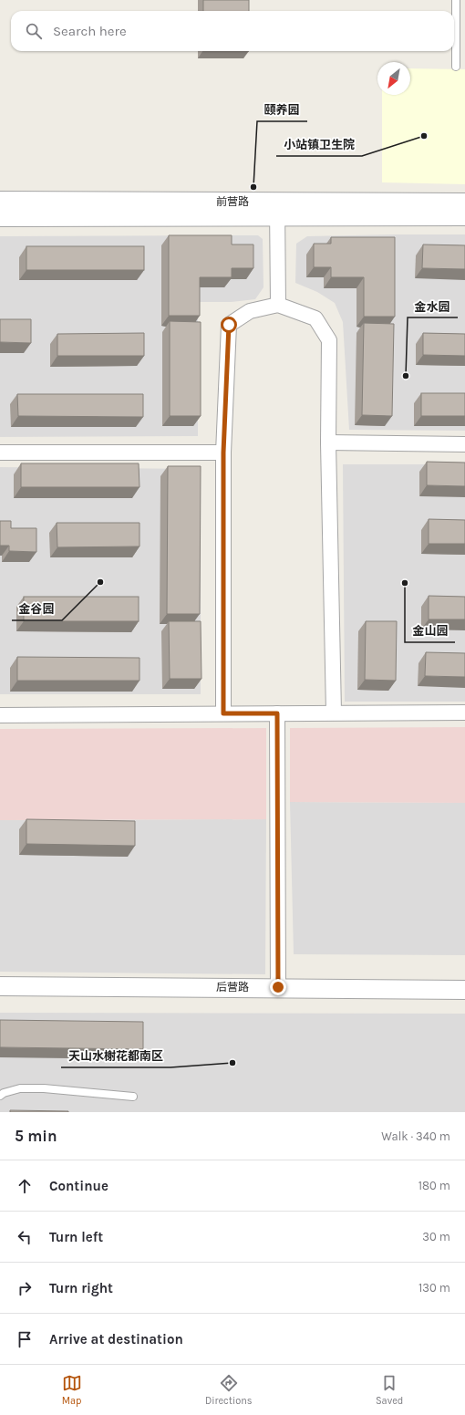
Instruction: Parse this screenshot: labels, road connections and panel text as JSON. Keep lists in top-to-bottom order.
{
  "streets": {
    "street": ["前营路", "后营路"]
  },
  "places": [
    "小站镇卫生院",
    "颐养园",
    "金水园",
    "金谷园",
    "金山园",
    "天山水榭花都南区"
  ],
  "north": "bottom left",
  "page": {
    "search": "Search here",
    "heading": ["5 min", "Walk · 340 m"],
    "list": [
      ["Continue", "180 m"],
      ["Turn left", "30 m"],
      ["Turn right", "130 m"],
      "Arrive at destination"
    ],
    "nav": ["Map", "Directions", "Saved"]
  }
}
